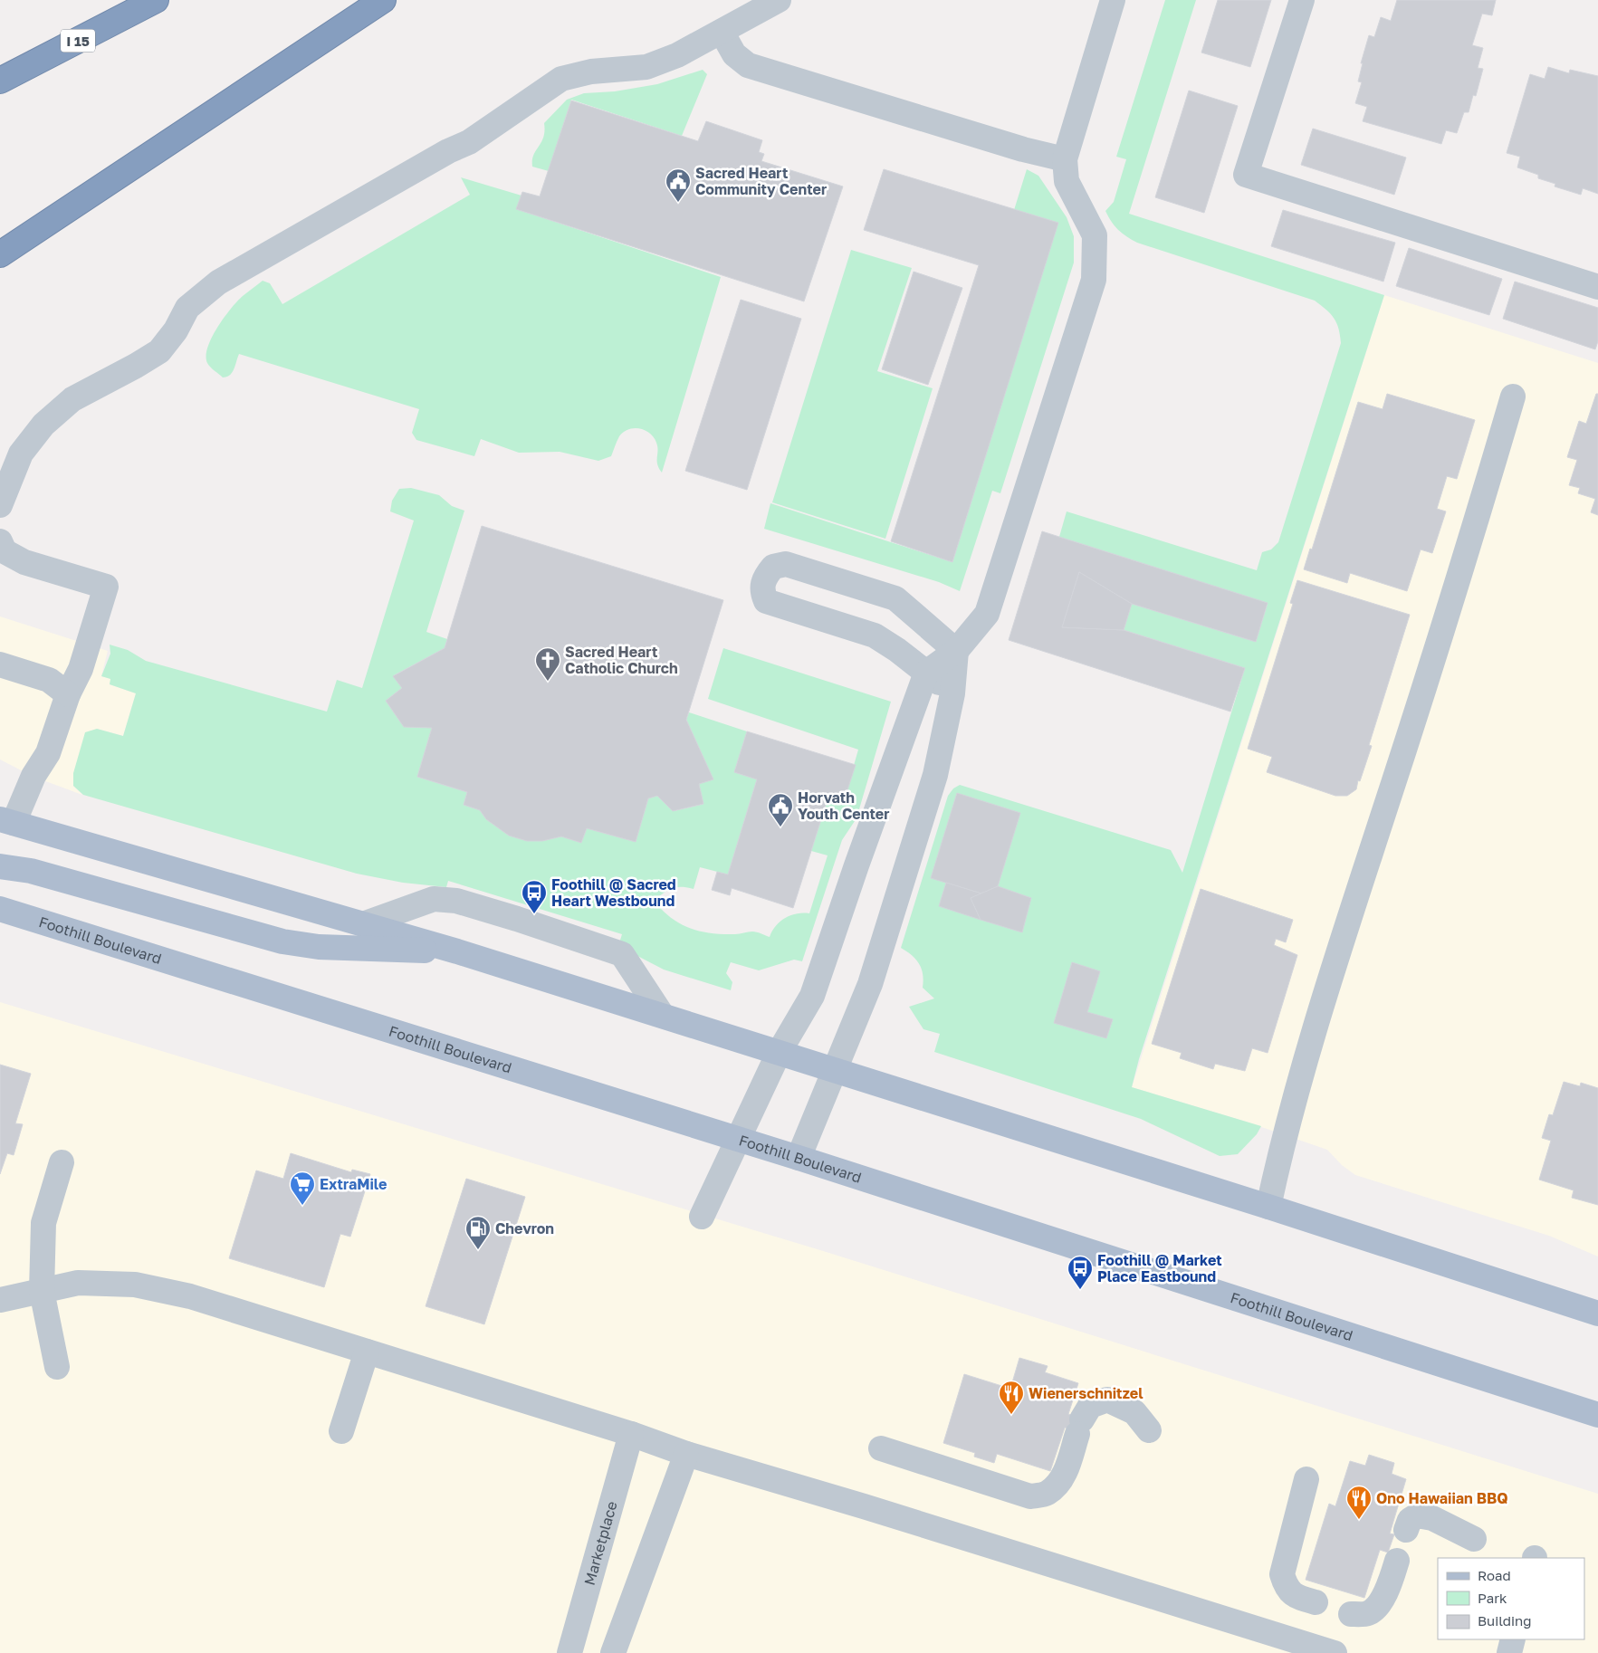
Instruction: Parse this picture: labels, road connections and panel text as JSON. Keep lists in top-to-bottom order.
{
  "streets": {
    "highway": ["I 15"],
    "main road": ["Foothill Boulevard"],
    "lane": ["Marketplace"]
  },
  "places": {
    "public building": ["Sacred Heart Community Center", "Horvath Youth Center"],
    "church": ["Sacred Heart Catholic Church"],
    "bus stop": ["Foothill @ Sacred Heart Westbound", "Foothill @ Market Place Eastbound"],
    "supermarket": ["ExtraMile"],
    "fuel station": ["Chevron"],
    "restaurant": ["Wienerschnitzel", "Ono Hawaiian BBQ"]
  },
  "legend": ["Road", "Park", "Building"]
}
